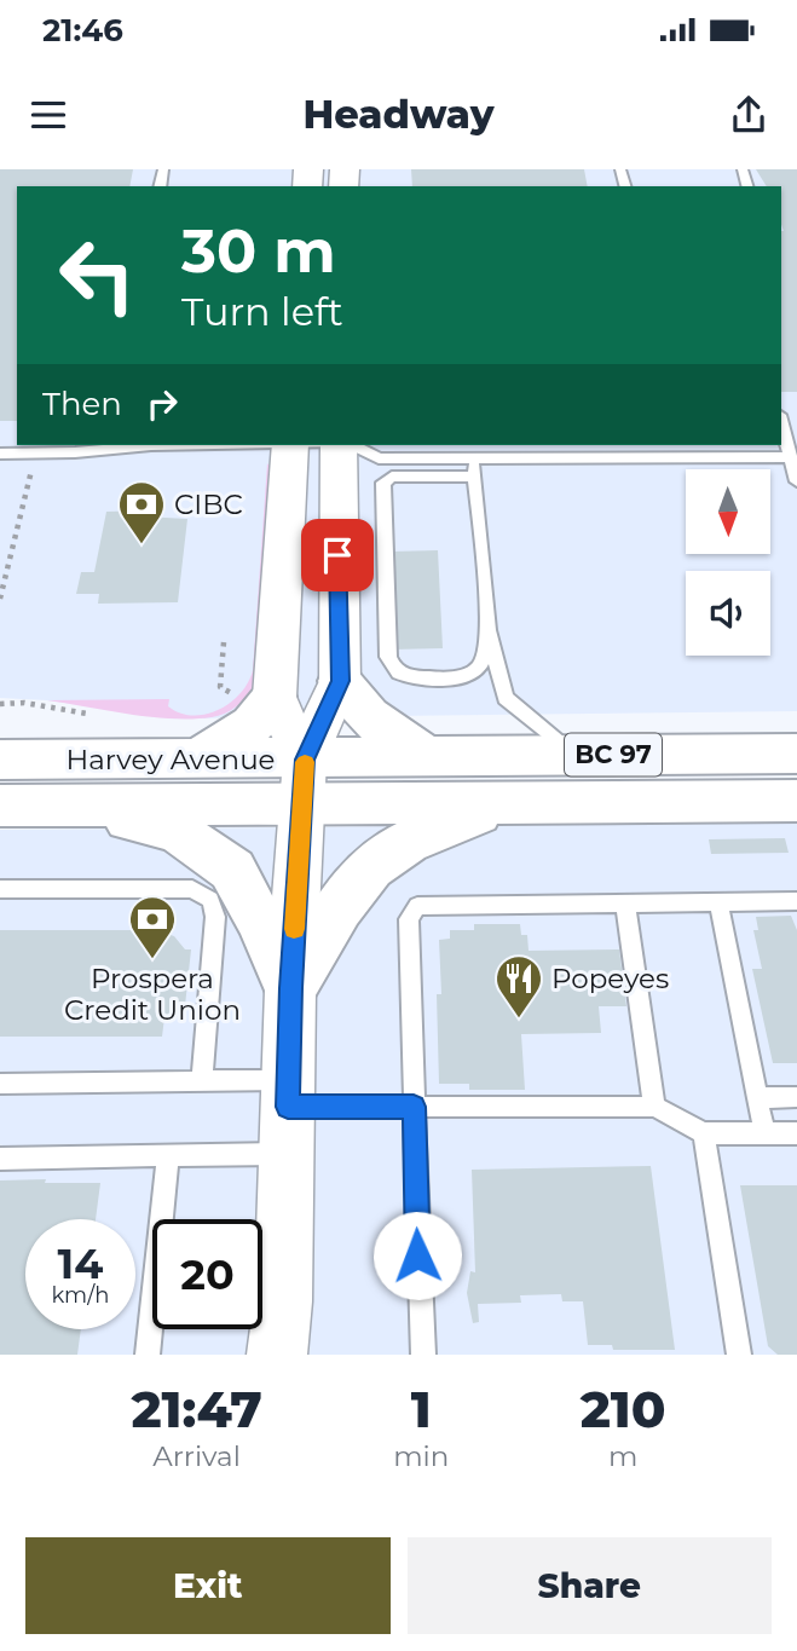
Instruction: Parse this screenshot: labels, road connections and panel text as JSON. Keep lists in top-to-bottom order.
{
  "streets": {
    "highway": ["BC 97", "Harvey Avenue"]
  },
  "places": {
    "bank": ["CIBC", "Prospera Credit Union"],
    "restaurant": ["Popeyes"]
  },
  "north": "bottom",
  "page": {
    "status": "21:46",
    "header": "Headway",
    "turn": ["30 m", "Turn left"],
    "then": "Then",
    "speed": "14 km/h",
    "limit": "20",
    "eta": [
      "21:47",
      "Arrival",
      "1",
      "min",
      "210",
      "m"
    ],
    "buttons": ["Exit", "Share"]
  }
}
